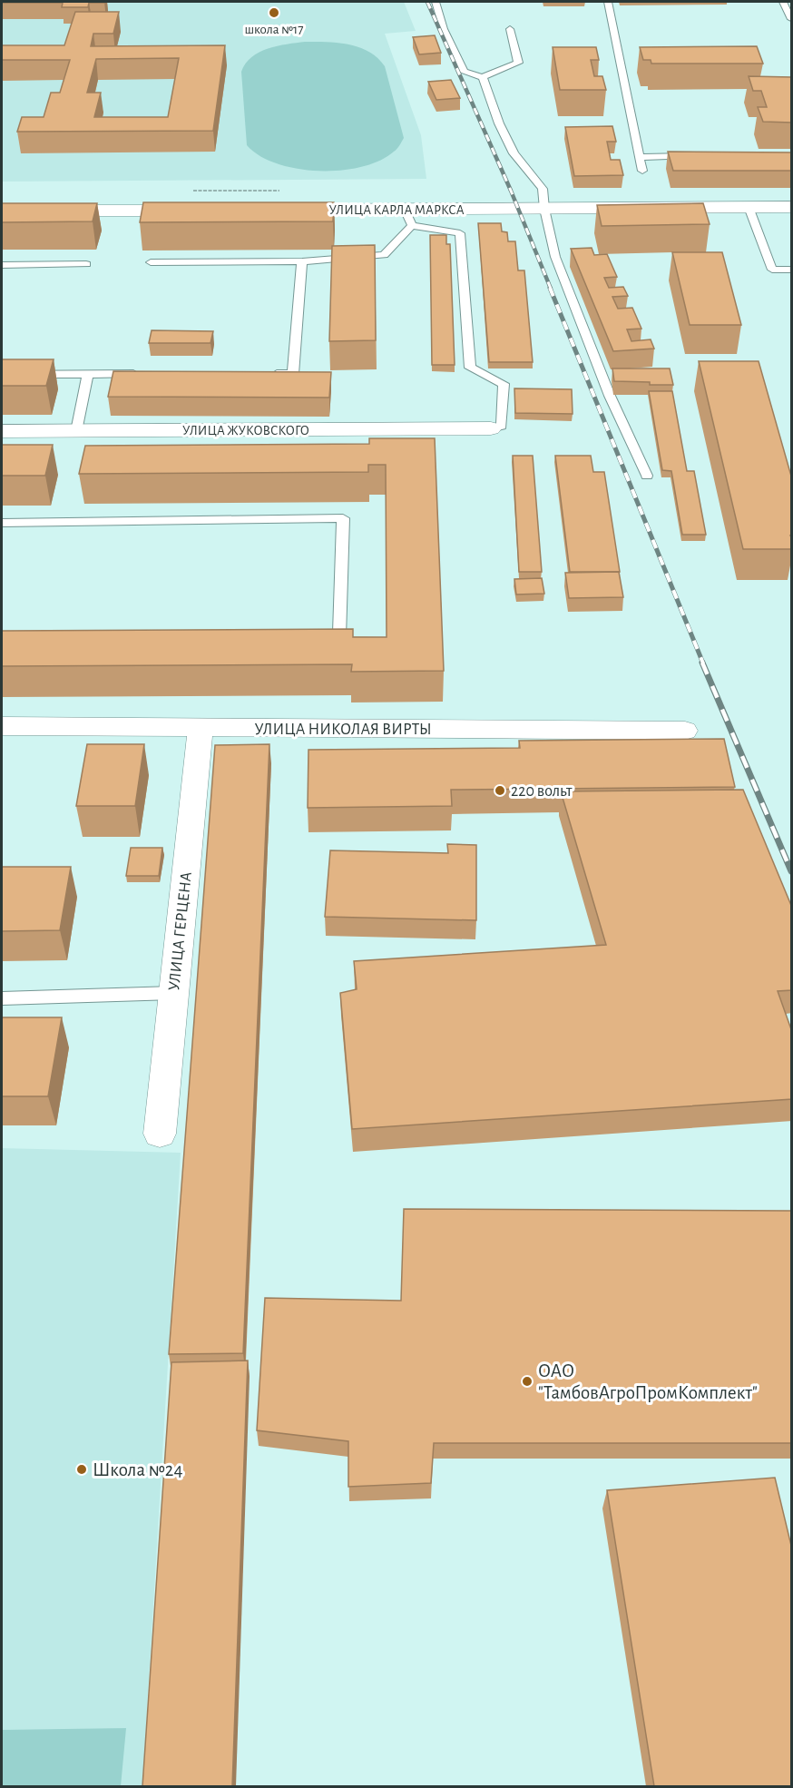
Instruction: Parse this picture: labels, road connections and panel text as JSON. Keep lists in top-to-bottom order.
{
  "streets": {
    "main road": ["УЛИЦА КАРЛА МАРКСА"],
    "street": ["УЛИЦА ЖУКОВСКОГО", "УЛИЦА НИКОЛАЯ ВИРТЫ", "УЛИЦА ГЕРЦЕНА"]
  },
  "crossings": [
    ["УЛИЦА НИКОЛАЯ ВИРТЫ", "УЛИЦА ГЕРЦЕНА"]
  ],
  "places": [
    "школа №17",
    "220 вольт",
    "ОАО \"ТамбовАгроПромКомплект\"",
    "Школа №24"
  ]
}
